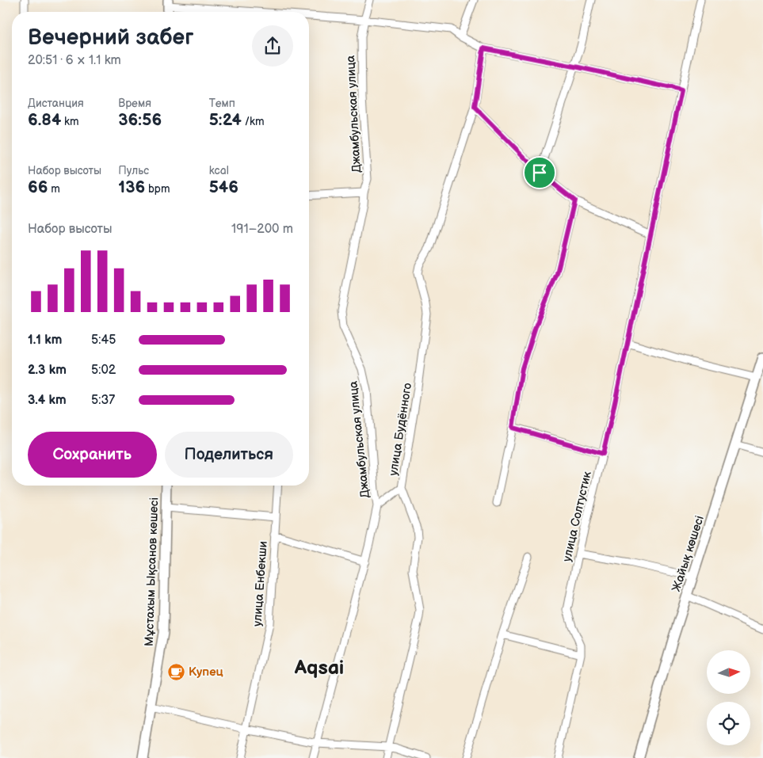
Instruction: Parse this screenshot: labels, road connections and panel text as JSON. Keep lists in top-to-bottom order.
{
  "streets": {
    "street": [
      "Джамбульская улица",
      "улица Будённого",
      "улица Солтустик",
      "Жайық көшесі",
      "Мұстахым Ықсанов көшесі",
      "улица Енбекши"
    ]
  },
  "districts": ["Aqsai"],
  "places": {
    "cafe": ["Купец"]
  },
  "north": "right",
  "page": {
    "heading": ["Вечерний забег", "20:51 · 6 × 1.1 km"],
    "stats": [
      ["Дистанция", "6.84 km"],
      ["Время", "36:56"],
      ["Темп", "5:24 /km"],
      ["Набор высоты", "66 m"],
      ["Пульс", "136 bpm"],
      ["kcal", "546"]
    ],
    "chart": ["Набор высоты", "191–200 m"],
    "list": [
      {
        "name": "1.1 km",
        "note": "5:45"
      },
      {
        "name": "2.3 km",
        "note": "5:02"
      },
      {
        "name": "3.4 km",
        "note": "5:37"
      }
    ],
    "buttons": ["Сохранить", "Поделиться"]
  }
}
